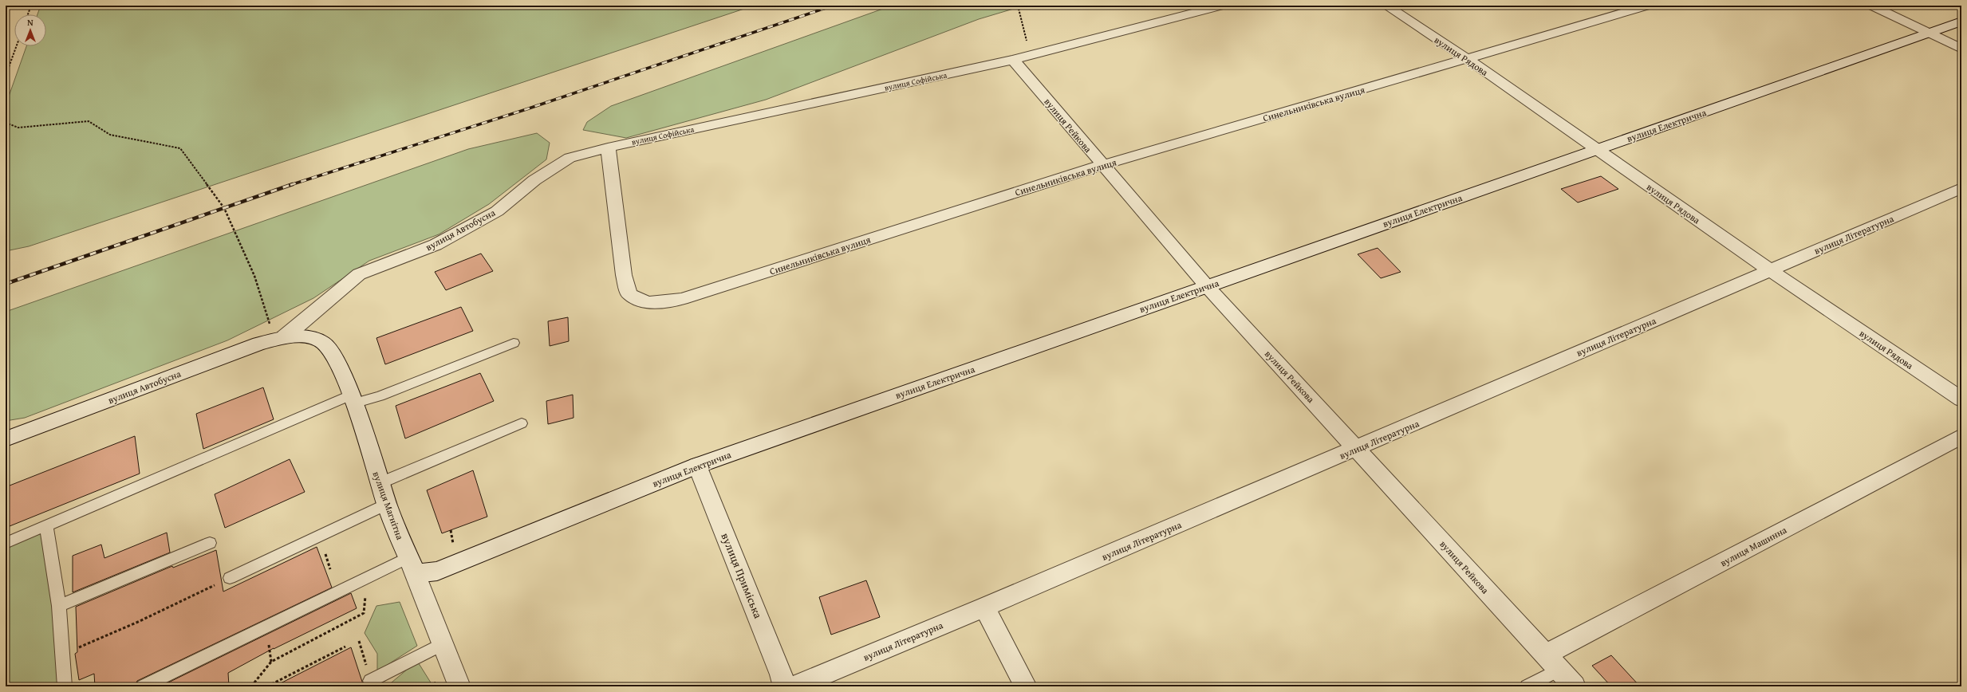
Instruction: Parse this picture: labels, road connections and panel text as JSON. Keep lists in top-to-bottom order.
{
  "streets": {
    "street": [
      "вулиця Рядова",
      "вулиця Софійська",
      "Синельниківська вулиця",
      "вулиця Рейкова",
      "вулиця Електрична",
      "вулиця Автобусна",
      "вулиця Літературна",
      "вулиця Магнітна",
      "вулиця Машинна",
      "вулиця Приміська"
    ]
  },
  "crossings": [
    ["вулиця Рядова", "Синельниківська вулиця"],
    ["вулиця Рядова", "вулиця Електрична"],
    ["вулиця Рядова", "вулиця Літературна"],
    ["вулиця Софійська", "Синельниківська вулиця"],
    ["вулиця Софійська", "вулиця Рейкова"],
    ["вулиця Софійська", "вулиця Автобусна"],
    ["Синельниківська вулиця", "вулиця Рейкова"],
    ["Синельниківська вулиця", "вулиця Автобусна"],
    ["вулиця Рейкова", "вулиця Електрична"],
    ["вулиця Рейкова", "вулиця Літературна"],
    ["вулиця Рейкова", "вулиця Машинна"],
    ["вулиця Електрична", "вулиця Магнітна"],
    ["вулиця Електрична", "вулиця Приміська"],
    ["вулиця Автобусна", "вулиця Магнітна"]
  ],
  "north": "top"
}
